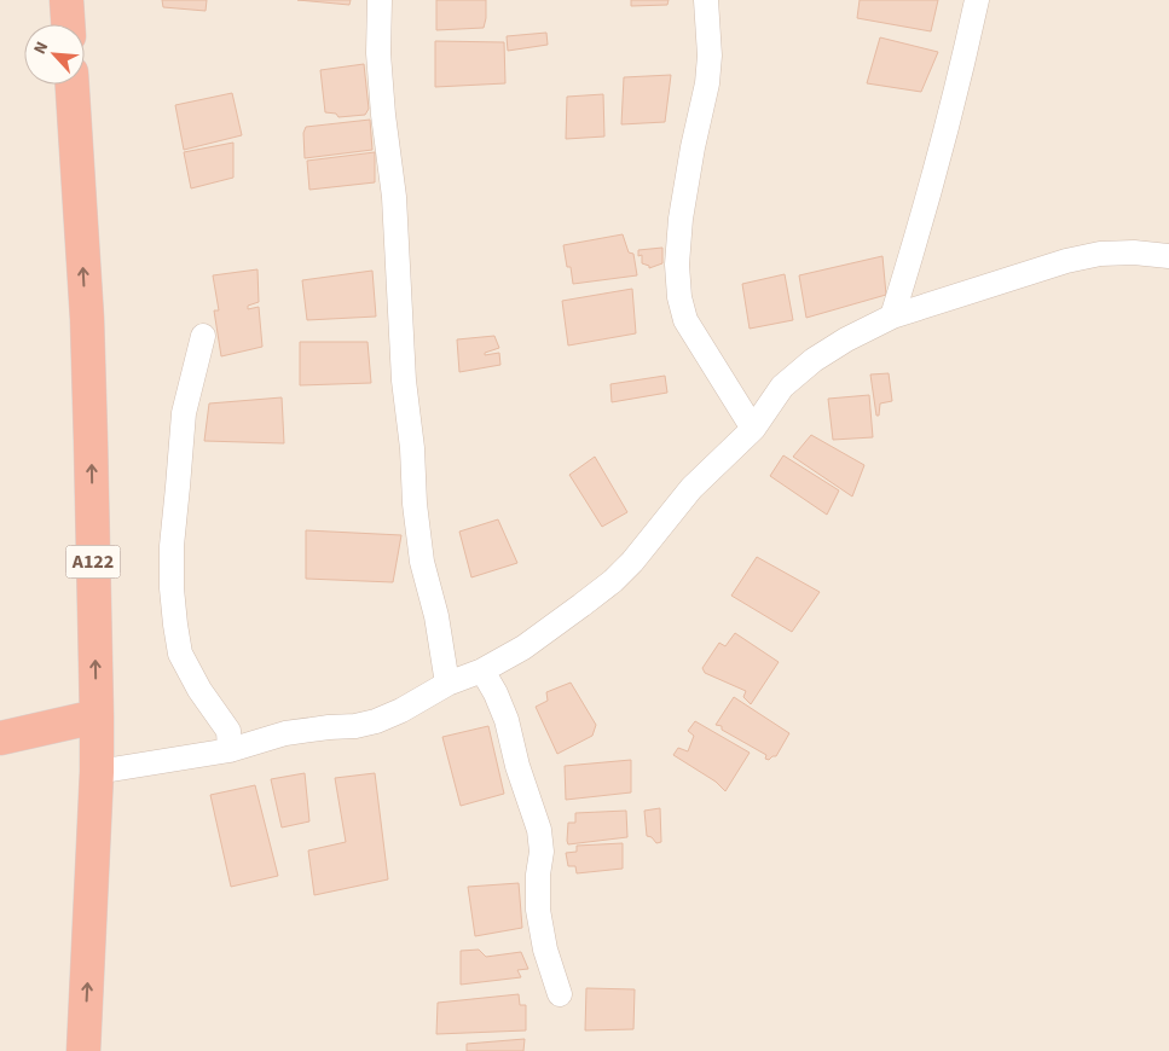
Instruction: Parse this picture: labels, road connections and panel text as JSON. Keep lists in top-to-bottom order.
{
  "streets": {
    "highway": ["A122"]
  },
  "north": "top left"
}
